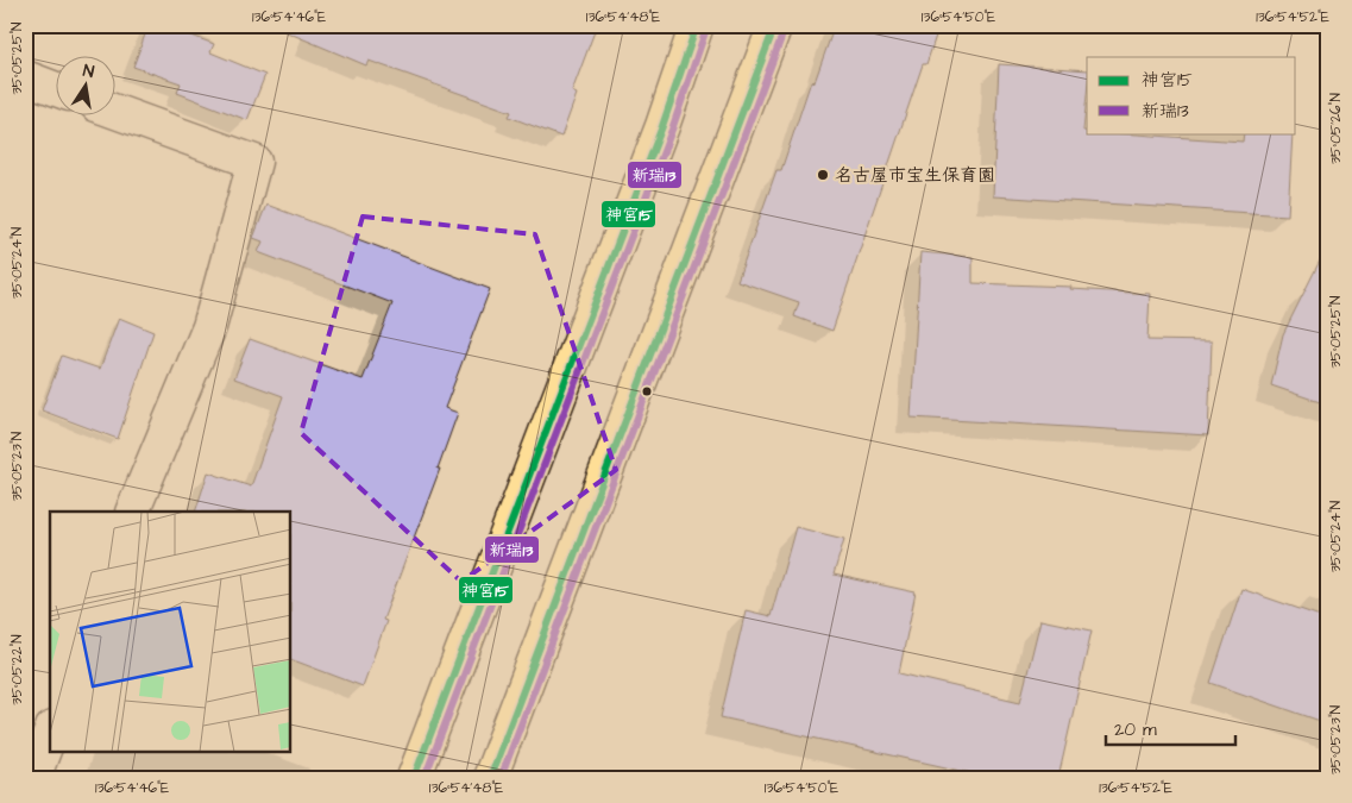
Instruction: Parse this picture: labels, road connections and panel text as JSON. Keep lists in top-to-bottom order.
{
  "places": ["名古屋市宝生保育園"],
  "lines": ["transit line 神宮15", "transit line 新瑞13"],
  "legend": ["神宮15", "新瑞13"],
  "scale_bar": "20 m",
  "north": "top",
  "coordinates": [
    "136°54'46\"E",
    "136°54'48\"E",
    "136°54'50\"E",
    "136°54'52\"E",
    "35°05'25\"N",
    "35°05'26\"N",
    "35°05'24\"N",
    "35°05'23\"N",
    "35°05'22\"N"
  ]
}
